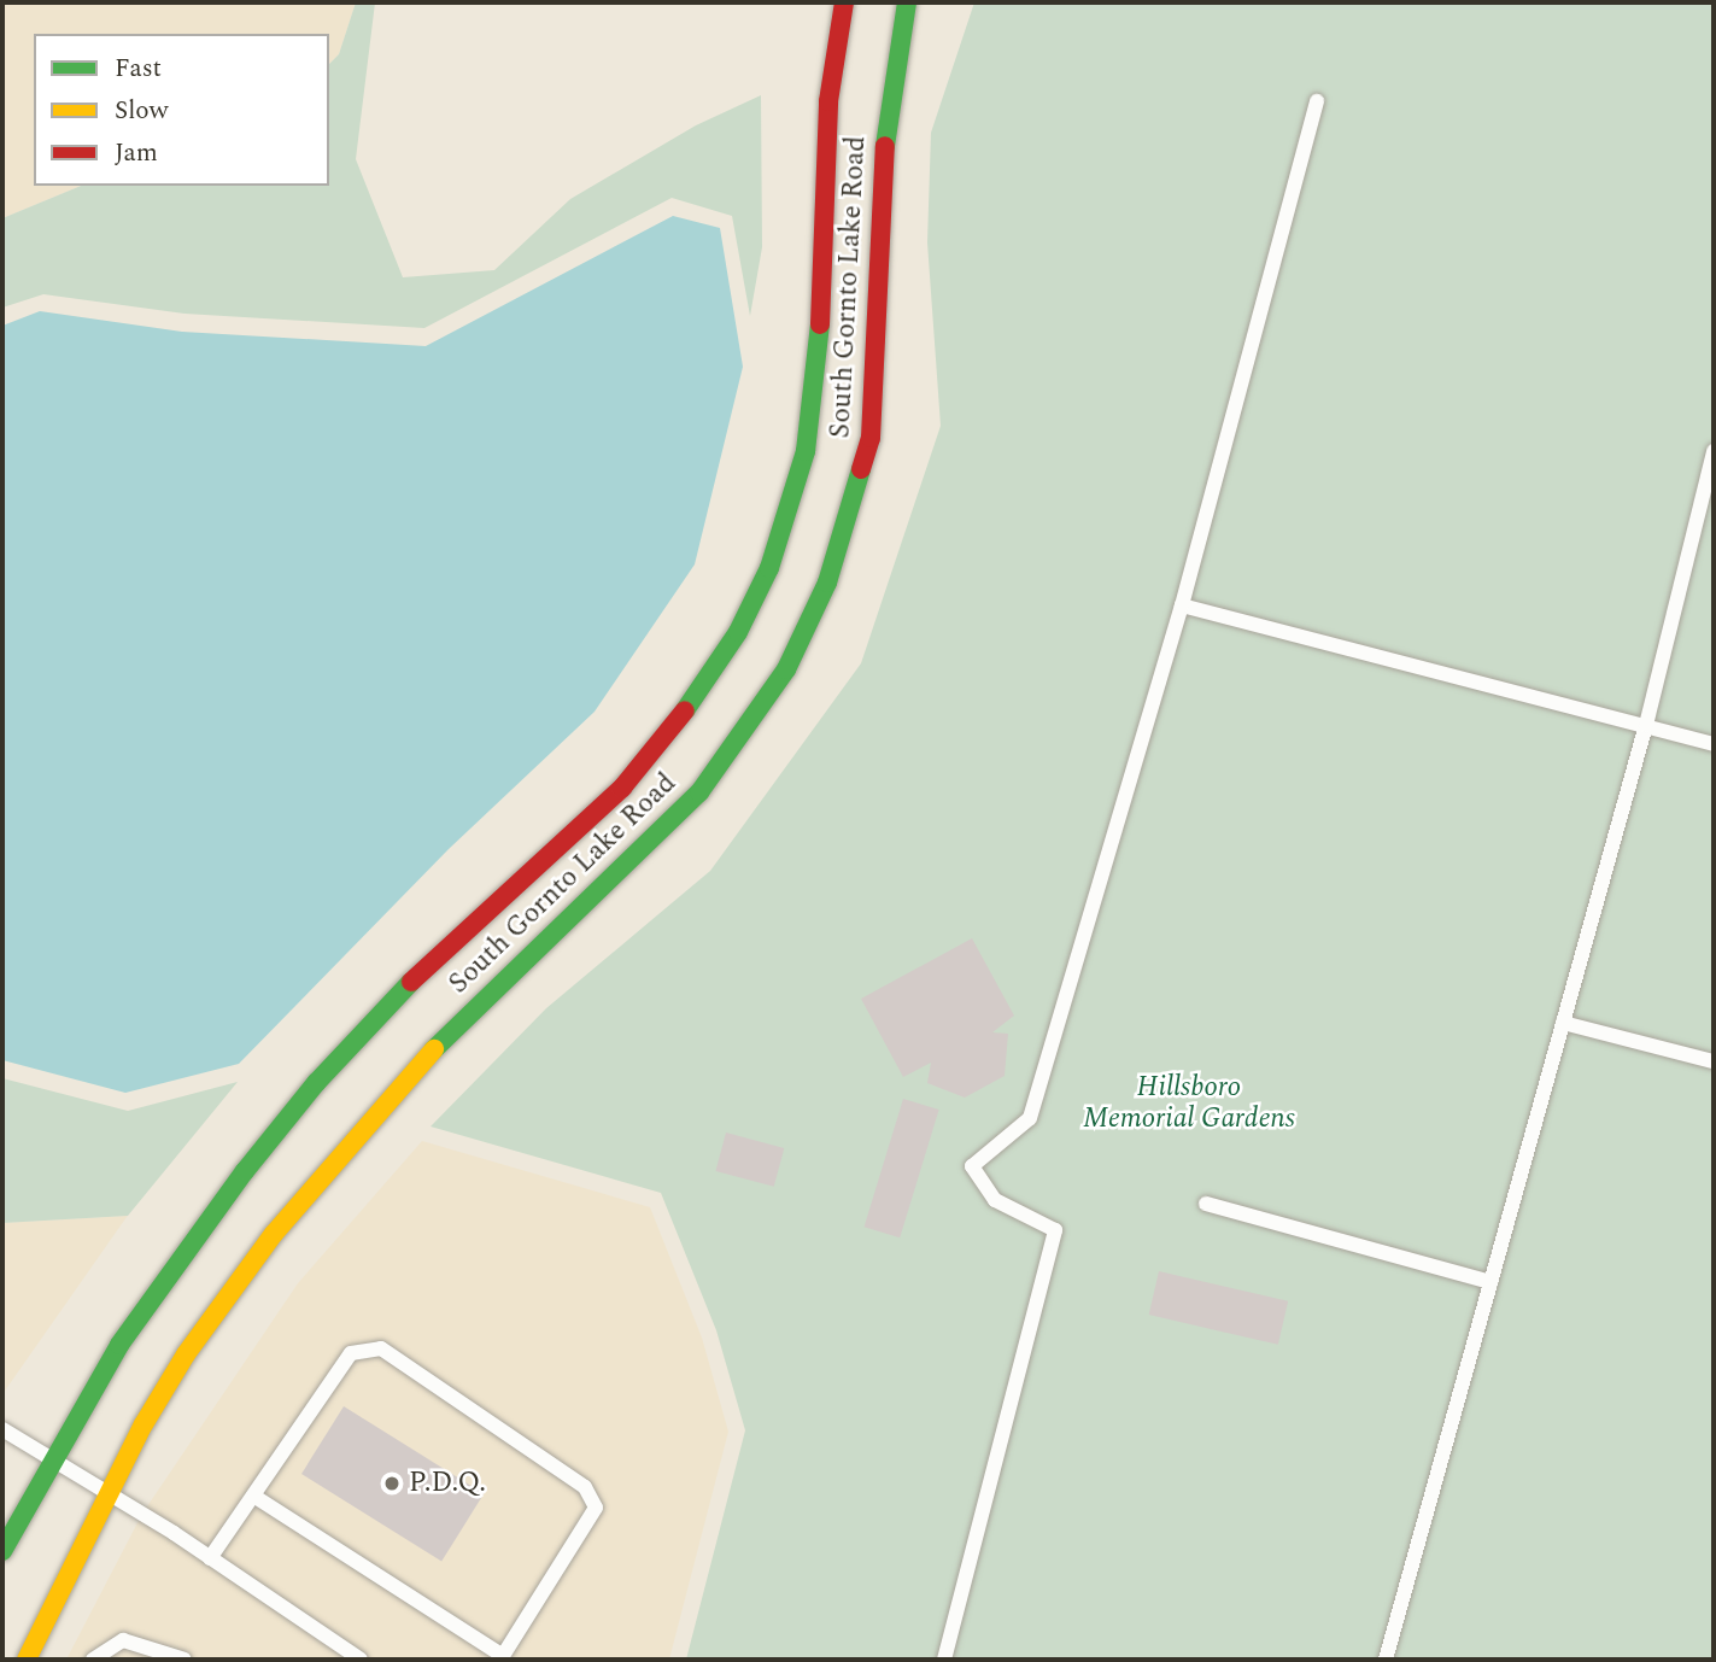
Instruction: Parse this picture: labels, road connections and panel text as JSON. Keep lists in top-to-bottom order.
{
  "streets": {
    "street": ["South Gornto Lake Road"]
  },
  "parks": ["Hillsboro Memorial Gardens"],
  "places": ["P.D.Q."],
  "legend": ["Fast", "Slow", "Jam"]
}
